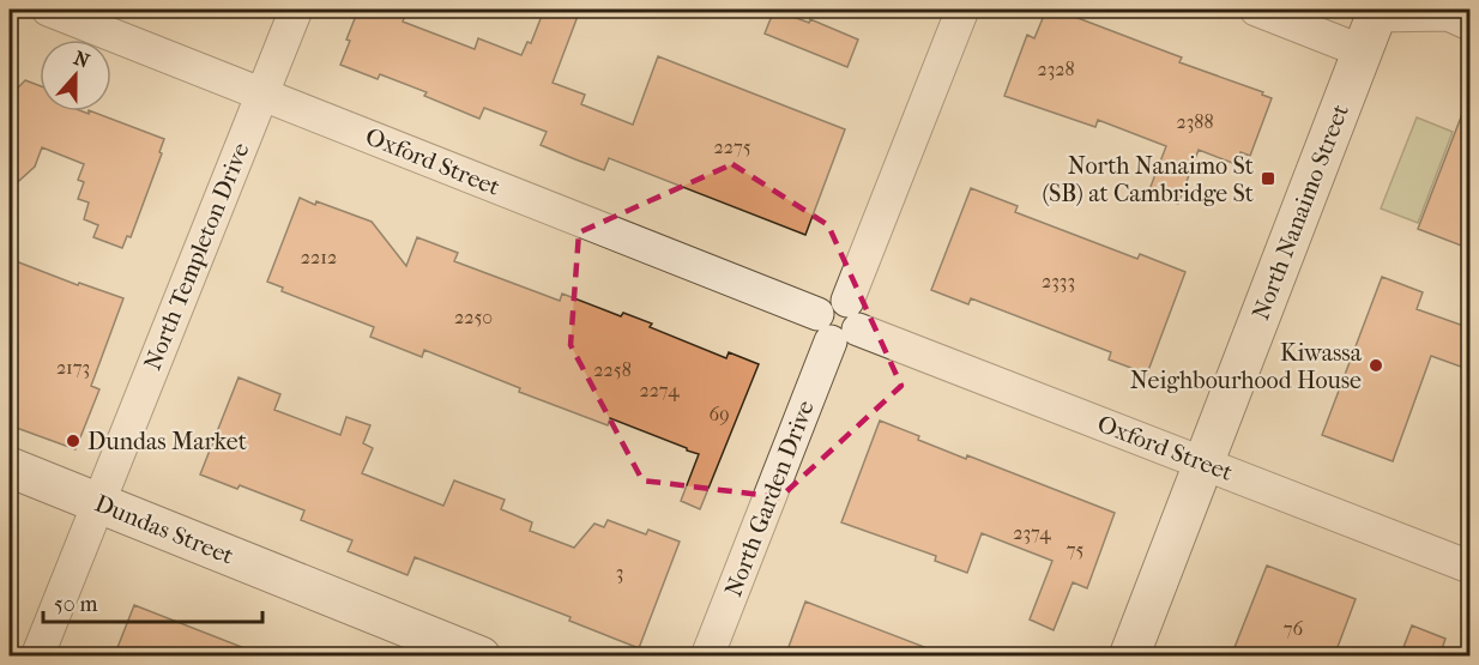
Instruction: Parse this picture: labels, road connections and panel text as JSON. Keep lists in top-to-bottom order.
{
  "streets": {
    "main road": ["North Nanaimo Street", "Dundas Street"],
    "street": ["Oxford Street", "North Templeton Drive", "North Garden Drive"]
  },
  "crossings": [
    ["Oxford Street", "North Nanaimo Street"],
    ["Oxford Street", "North Templeton Drive"],
    ["Oxford Street", "North Garden Drive"],
    ["North Templeton Drive", "Dundas Street"]
  ],
  "places": {
    "transit": ["North Nanaimo St (SB) at Cambridge St"],
    "other": ["Kiwassa Neighbourhood House", "Dundas Market"]
  },
  "house_numbers": [
    "2328",
    "2388",
    "2275",
    "2212",
    "2333",
    "2250",
    "2173",
    "2258",
    "2274",
    "69",
    "2374",
    "75",
    "3",
    "76"
  ],
  "scale_bar": "50 m",
  "north": "top"
}
